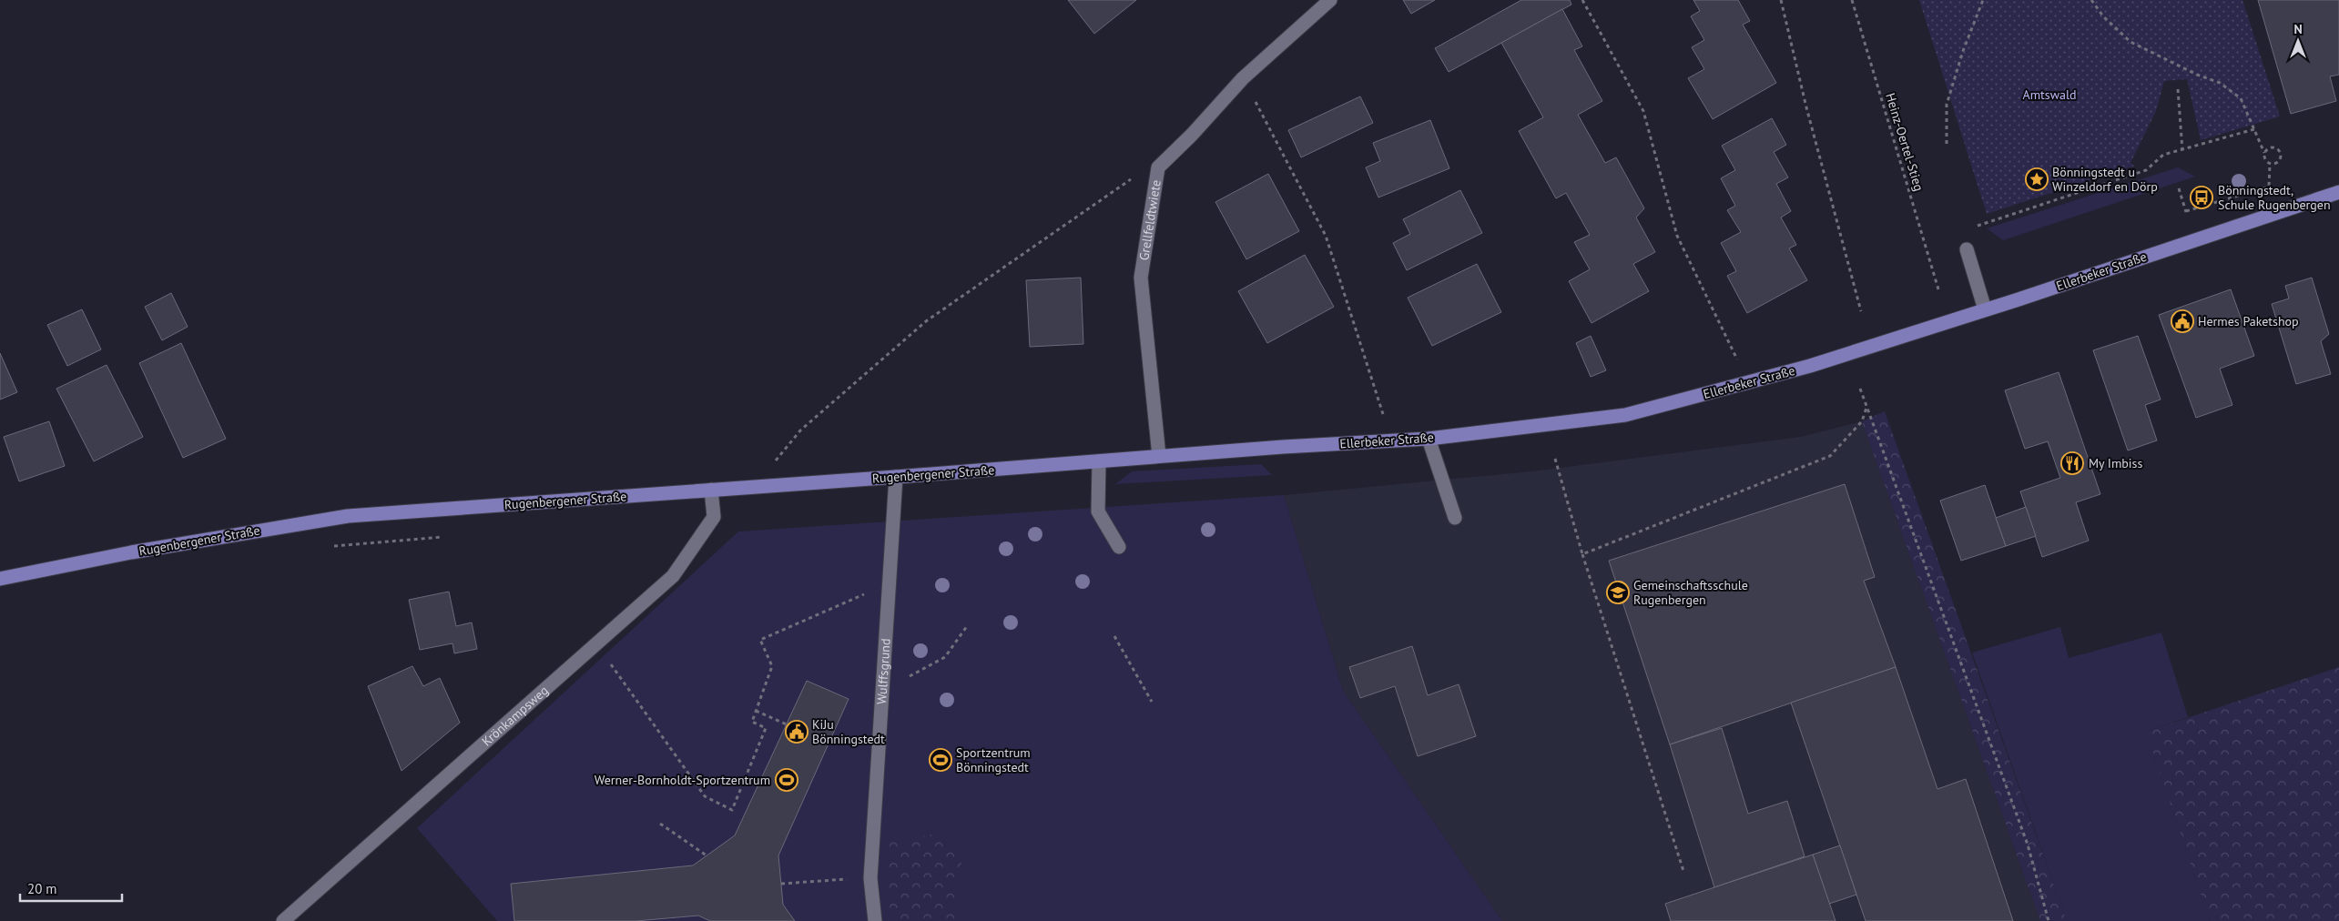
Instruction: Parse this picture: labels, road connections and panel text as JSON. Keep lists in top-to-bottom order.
{
  "streets": {
    "main road": ["Ellerbeker Straße", "Rugenbergener Straße"],
    "street": ["Grellfeldtwiete", "Wulffsgrund", "Krönkampsweg"],
    "path": ["Heinz-Oertel-Stieg"]
  },
  "crossings": [
    ["Grellfeldtwiete", "Ellerbeker Straße"],
    ["Ellerbeker Straße", "Rugenbergener Straße"],
    ["Rugenbergener Straße", "Wulffsgrund"],
    ["Rugenbergener Straße", "Krönkampsweg"]
  ],
  "parks": ["Amtswald"],
  "places": {
    "place": ["Bönningstedt u Winzeldorf en Dörp"],
    "bus stop": ["Bönningstedt, Schule Rugenbergen"],
    "public building": ["Hermes Paketshop", "KiJu Bönningstedt"],
    "restaurant": ["My Imbiss"],
    "school or university": ["Gemeinschaftsschule Rugenbergen"],
    "sports": ["Sportzentrum Bönningstedt", "Werner-Bornholdt-Sportzentrum"]
  },
  "scale_bar": "20 m",
  "north": "top"
}
